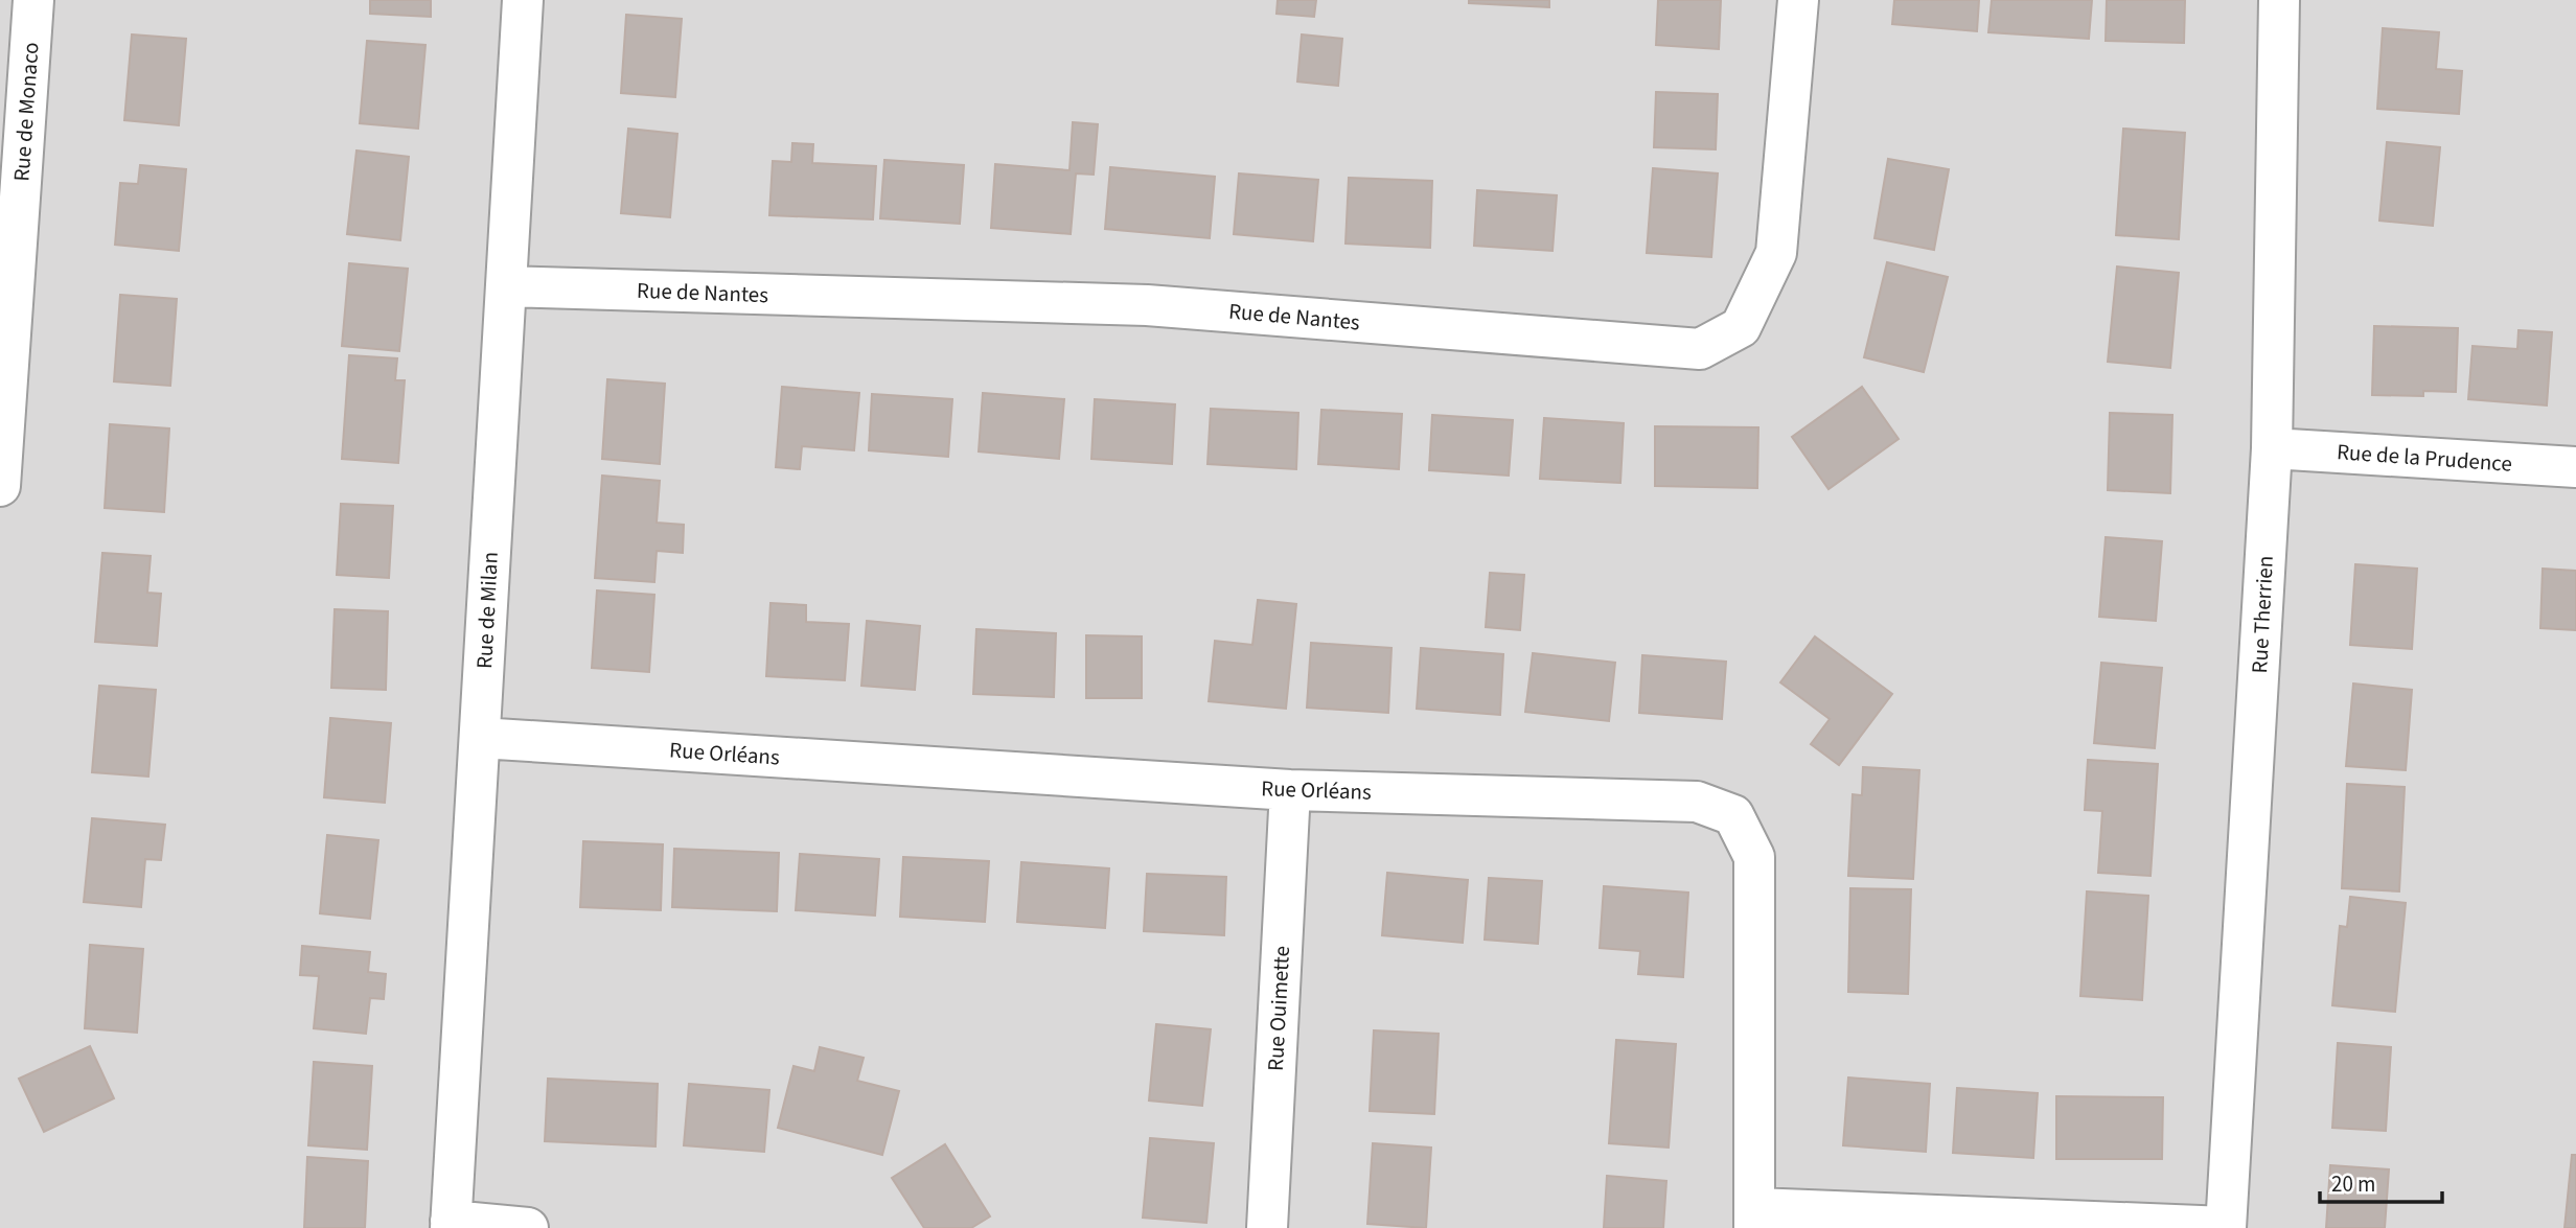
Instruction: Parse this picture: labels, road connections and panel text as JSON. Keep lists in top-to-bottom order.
{
  "streets": {
    "street": [
      "Rue de Monaco",
      "Rue de Nantes",
      "Rue de la Prudence",
      "Rue de Milan",
      "Rue Therrien",
      "Rue Orléans",
      "Rue Ouimette"
    ]
  },
  "crossings": [
    ["Rue de Nantes", "Rue de Milan"],
    ["Rue de la Prudence", "Rue Therrien"],
    ["Rue de Milan", "Rue Orléans"],
    ["Rue Orléans", "Rue Ouimette"]
  ],
  "scale_bar": "20 m"
}
